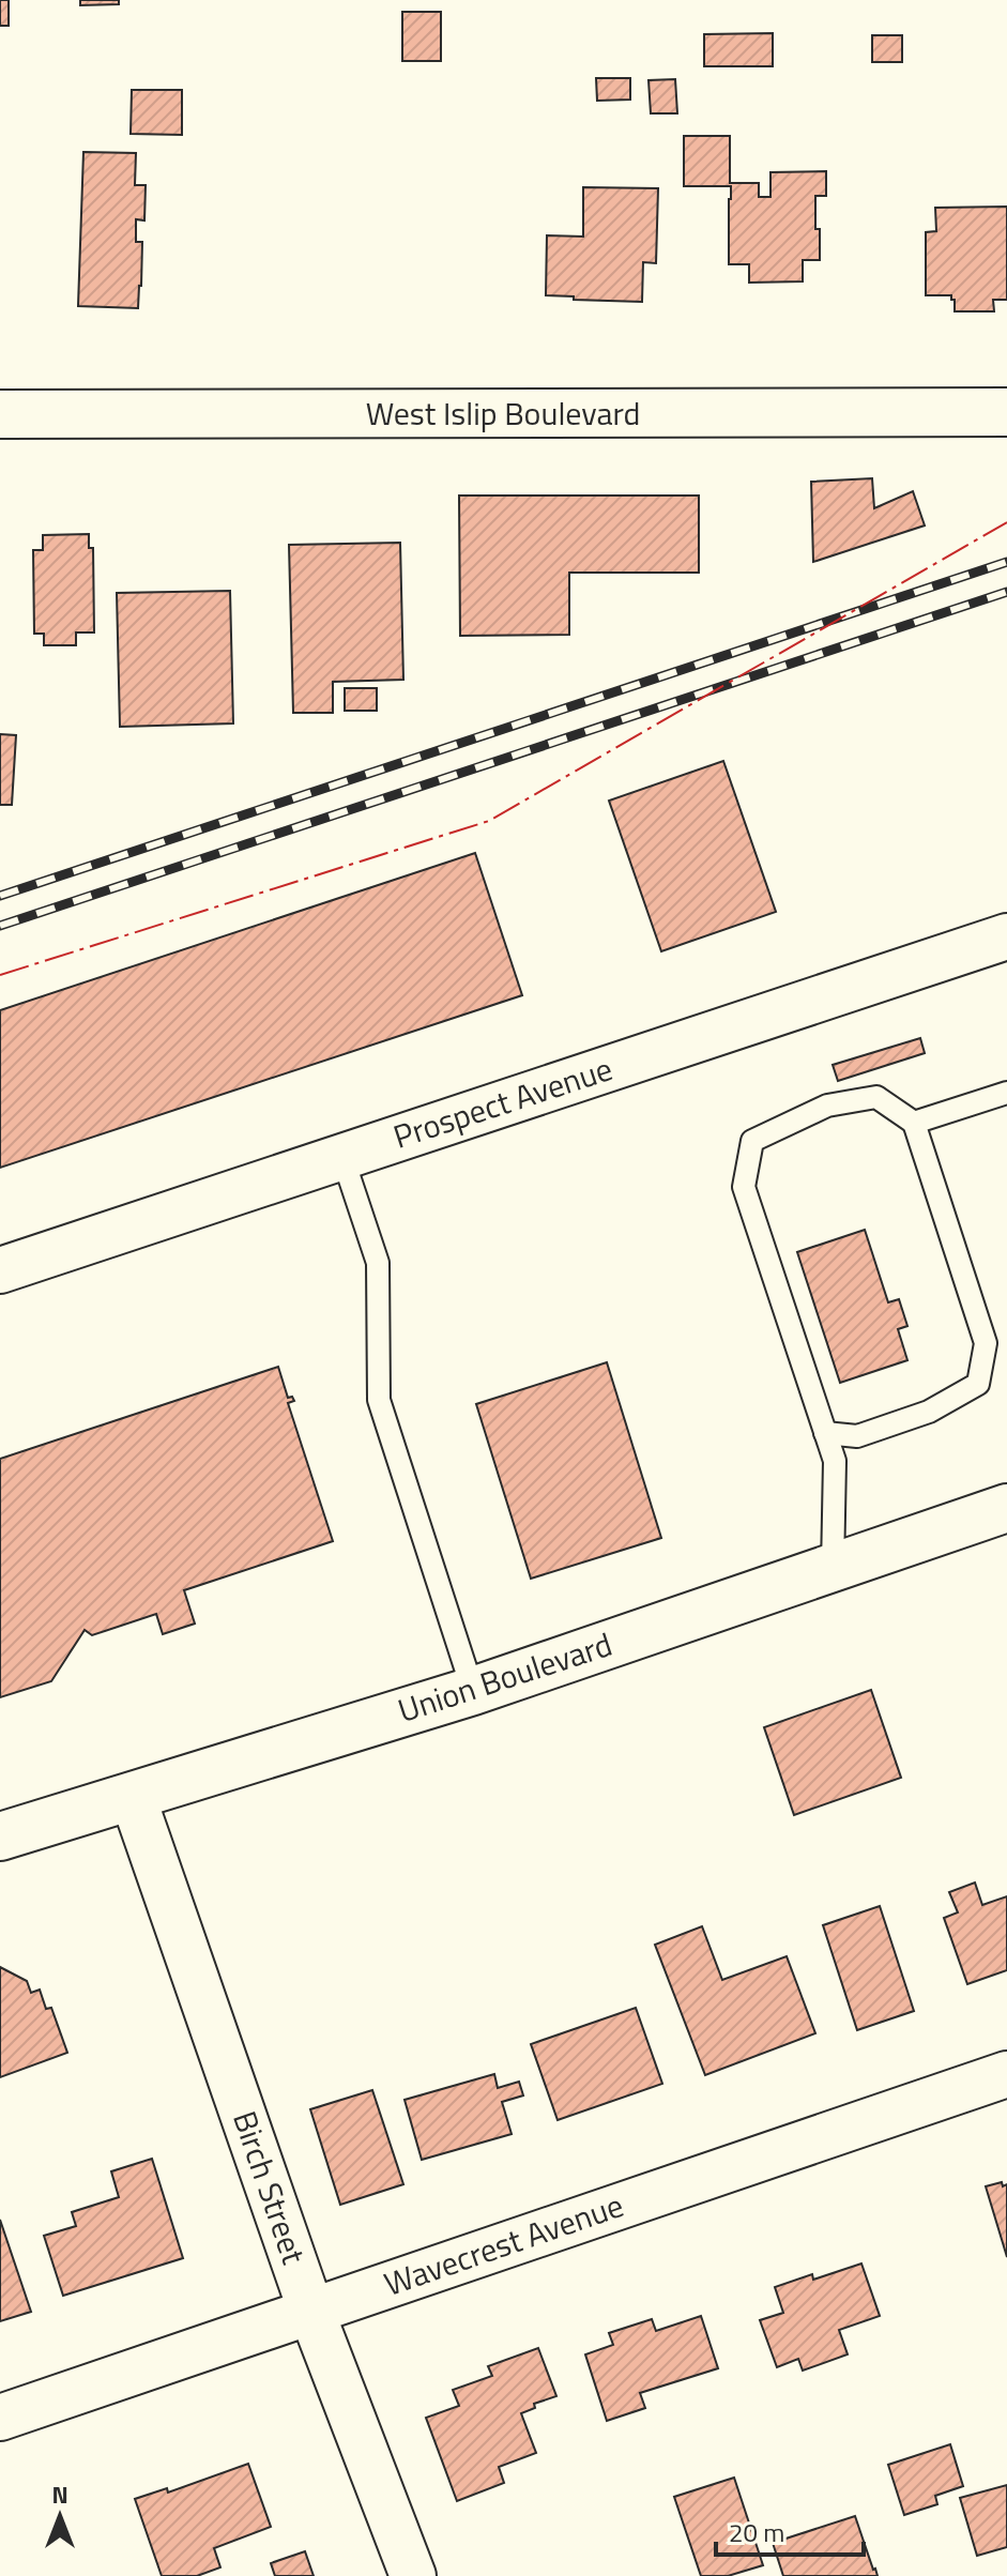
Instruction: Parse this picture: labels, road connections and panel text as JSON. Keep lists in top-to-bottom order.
{
  "streets": {
    "main road": ["West Islip Boulevard", "Union Boulevard"],
    "street": ["Prospect Avenue", "Birch Street", "Wavecrest Avenue"]
  },
  "crossings": [
    ["Union Boulevard", "Birch Street"],
    ["Birch Street", "Wavecrest Avenue"]
  ],
  "scale_bar": "20 m",
  "north": "top"
}
